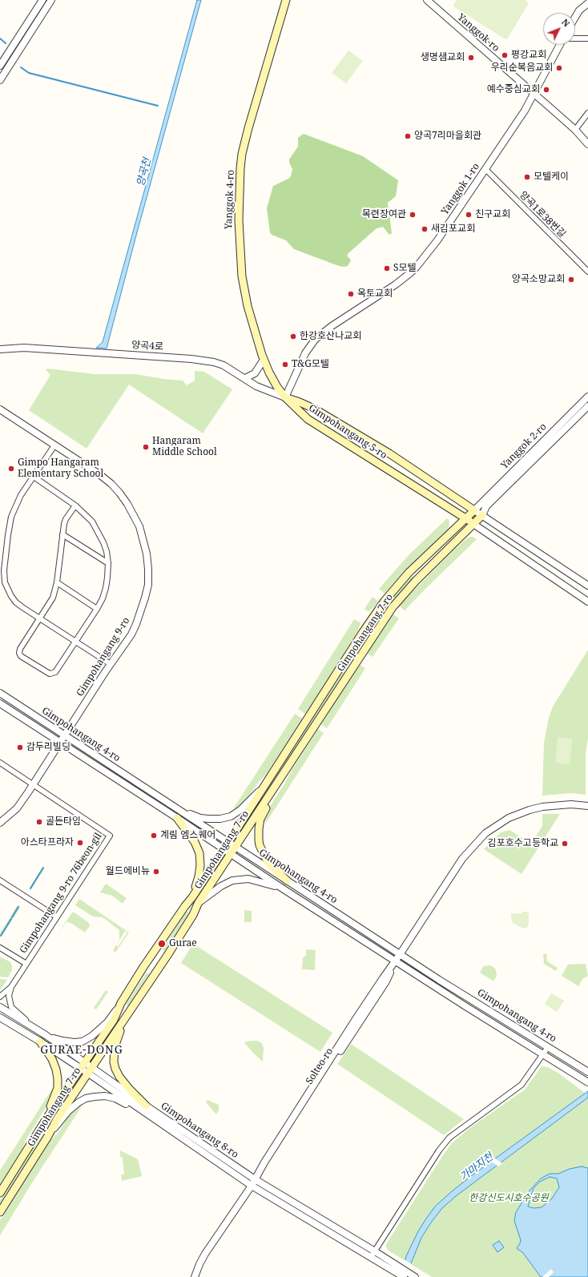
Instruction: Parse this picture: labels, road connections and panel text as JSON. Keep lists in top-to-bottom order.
{
  "streets": {
    "main road": ["Yanggok 4-ro", "Gimpohangang 5-ro", "Gimpohangang 7-ro"],
    "street": [
      "Yanggok-ro",
      "Yanggok 1-ro",
      "양곡1로38번길",
      "양곡4로",
      "Yanggok 2-ro",
      "Gimpohangang 9-ro",
      "Gimpohangang 4-ro",
      "Gimpohangang 9-ro 76beon-gil",
      "Solteo-ro",
      "Gimpohangang 8-ro"
    ]
  },
  "crossings": [
    ["Yanggok-ro", "Yanggok 1-ro"],
    ["Yanggok 1-ro", "Yanggok 4-ro"],
    ["Yanggok 1-ro", "양곡1로38번길"],
    ["Yanggok 1-ro", "양곡4로"],
    ["Yanggok 1-ro", "Gimpohangang 5-ro"],
    ["Yanggok 4-ro", "양곡4로"],
    ["Yanggok 4-ro", "Gimpohangang 5-ro"],
    ["양곡4로", "Gimpohangang 5-ro"],
    ["Gimpohangang 5-ro", "Yanggok 2-ro"],
    ["Gimpohangang 5-ro", "Gimpohangang 7-ro"],
    ["Yanggok 2-ro", "Gimpohangang 7-ro"],
    ["Gimpohangang 7-ro", "Gimpohangang 4-ro"],
    ["Gimpohangang 7-ro", "Gimpohangang 8-ro"],
    ["Gimpohangang 9-ro", "Gimpohangang 4-ro"],
    ["Gimpohangang 9-ro", "Gimpohangang 9-ro 76beon-gil"],
    ["Gimpohangang 4-ro", "Solteo-ro"],
    ["Solteo-ro", "Gimpohangang 8-ro"]
  ],
  "districts": ["GURAE-DONG"],
  "water": ["양곡천", "가마지천"],
  "parks": ["한강신도시호수공원"],
  "places": [
    "평강교회",
    "생명샘교회",
    "우리순복음교회",
    "예수중심교회",
    "양곡7리마을회관",
    "모텔케이",
    "목련장여관",
    "친구교회",
    "새김포교회",
    "S모텔",
    "양곡소망교회",
    "옥토교회",
    "한강호산나교회",
    "T&G모텔",
    "Hangaram Middle School",
    "Gimpo Hangaram Elementary School",
    "감두리빌딩",
    "골든타임",
    "계림 엠스퀘어",
    "아스타프라자",
    "김포호수고등학교",
    "월드에비뉴",
    "Gurae"
  ],
  "north": "top right"
}
